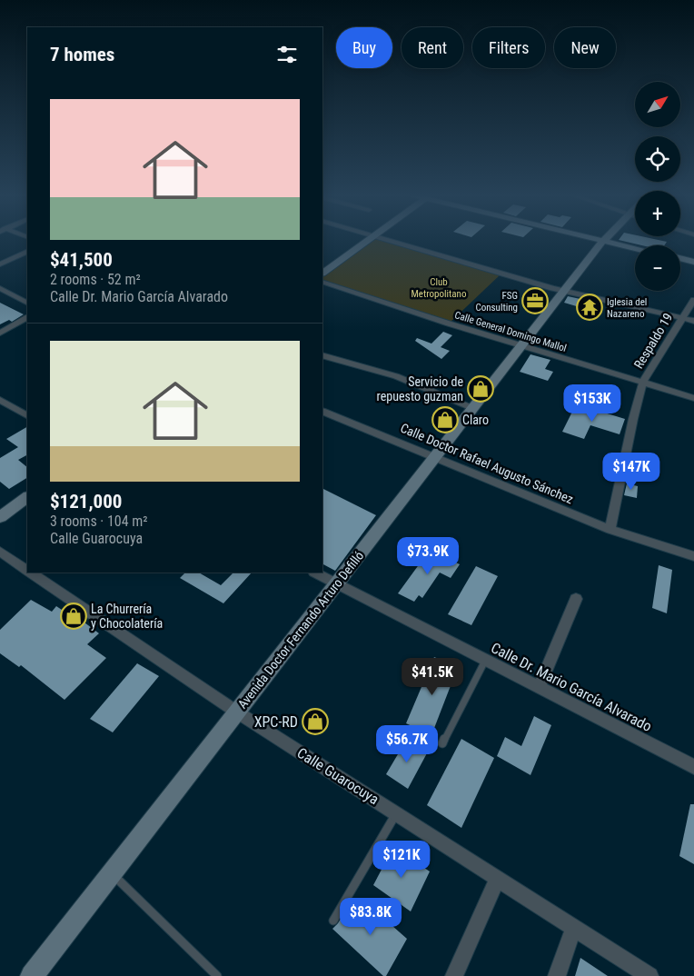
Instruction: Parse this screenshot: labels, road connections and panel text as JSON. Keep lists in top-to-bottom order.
{
  "streets": {
    "street": [
      "Calle General Domingo Mallol",
      "Respaldo 19",
      "Calle Doctor Rafael Augusto Sánchez",
      "Avenida Doctor Fernando Arturo Defilló",
      "Calle Dr. Mario García Alvarado",
      "Calle Guarocuya"
    ]
  },
  "crossings": [
    ["Calle General Domingo Mallol", "Respaldo 19"],
    ["Calle General Domingo Mallol", "Avenida Doctor Fernando Arturo Defilló"],
    ["Respaldo 19", "Calle Doctor Rafael Augusto Sánchez"],
    ["Calle Doctor Rafael Augusto Sánchez", "Avenida Doctor Fernando Arturo Defilló"],
    ["Avenida Doctor Fernando Arturo Defilló", "Calle Dr. Mario García Alvarado"],
    ["Avenida Doctor Fernando Arturo Defilló", "Calle Guarocuya"]
  ],
  "parks": ["Club Metropolitano"],
  "places": {
    "office": ["FSG Consulting"],
    "temple": ["Iglesia del Nazareno"],
    "shop": [
      "Servicio de repuesto guzman",
      "Claro",
      "La Churrería y Chocolatería",
      "XPC-RD"
    ]
  },
  "north": "top right",
  "page": {
    "chip": [
      "Buy",
      "Rent",
      "Filters",
      "New"
    ],
    "heading": "7 homes",
    "map_buttons": ["+", "−"],
    "list": [
      {
        "name": "$41,500",
        "note": "2 rooms · 52 m² · Calle Dr. Mario García Alvarado"
      },
      {
        "name": "$121,000",
        "note": "3 rooms · 104 m² · Calle Guarocuya"
      }
    ],
    "price": [
      "$153K",
      "$147K",
      "$73.9K",
      "$41.5K",
      "$56.7K",
      "$121K",
      "$83.8K"
    ]
  }
}
